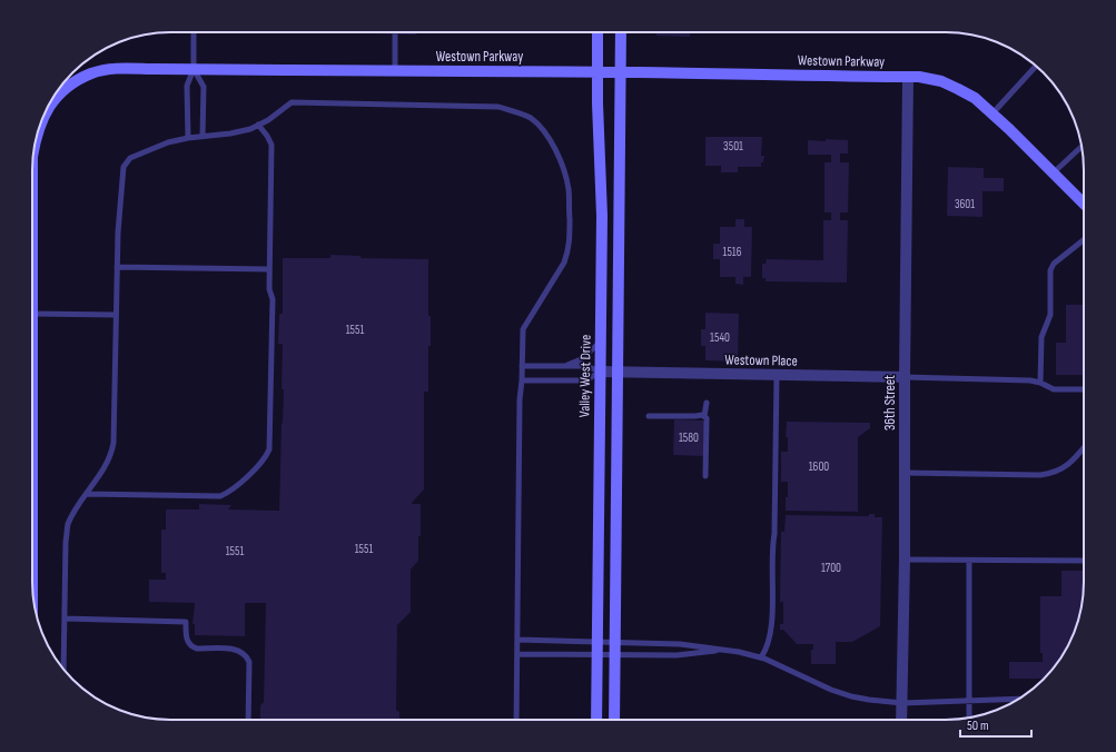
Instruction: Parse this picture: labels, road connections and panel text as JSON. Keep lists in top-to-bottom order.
{
  "streets": {
    "street": [
      "Westown Parkway",
      "Westown Place",
      "Valley West Drive",
      "36th Street"
    ]
  },
  "crossings": [
    ["Westown Parkway", "Valley West Drive"],
    ["Westown Parkway", "36th Street"],
    ["Westown Place", "Valley West Drive"],
    ["Westown Place", "36th Street"]
  ],
  "house_numbers": [
    "3501",
    "3601",
    "1516",
    "1551",
    "1540",
    "1580",
    "1600",
    "1551",
    "1551",
    "1700"
  ],
  "scale_bar": "50 m"
}
